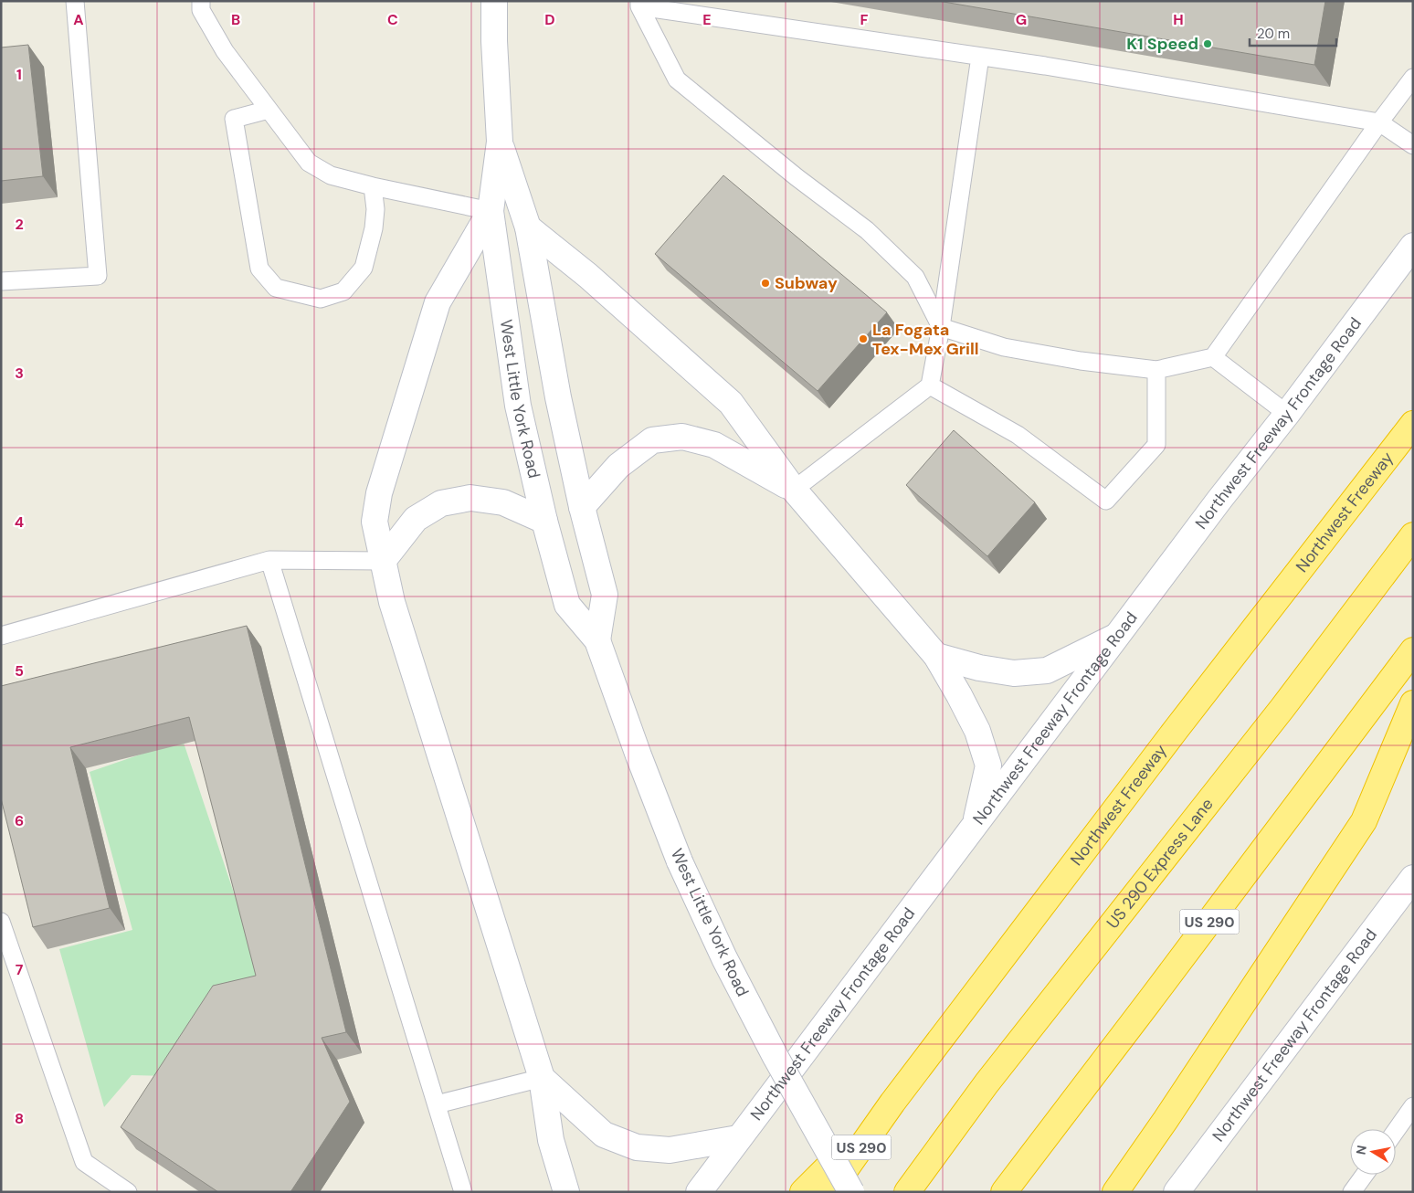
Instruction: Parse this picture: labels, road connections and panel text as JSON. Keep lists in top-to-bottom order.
{
  "streets": {
    "highway": ["Northwest Freeway", "US 290 Express Lane", "US 290"],
    "main road": ["West Little York Road", "Northwest Freeway Frontage Road"]
  },
  "places": ["K1 Speed", "Subway", "La Fogata Tex-Mex Grill"],
  "scale_bar": "20 m",
  "north": "left",
  "grid": {
    "columns": [
      "A",
      "B",
      "C",
      "D",
      "E",
      "F",
      "G",
      "H"
    ],
    "rows": [
      "1",
      "2",
      "3",
      "4",
      "5",
      "6",
      "7",
      "8"
    ]
  }
}
